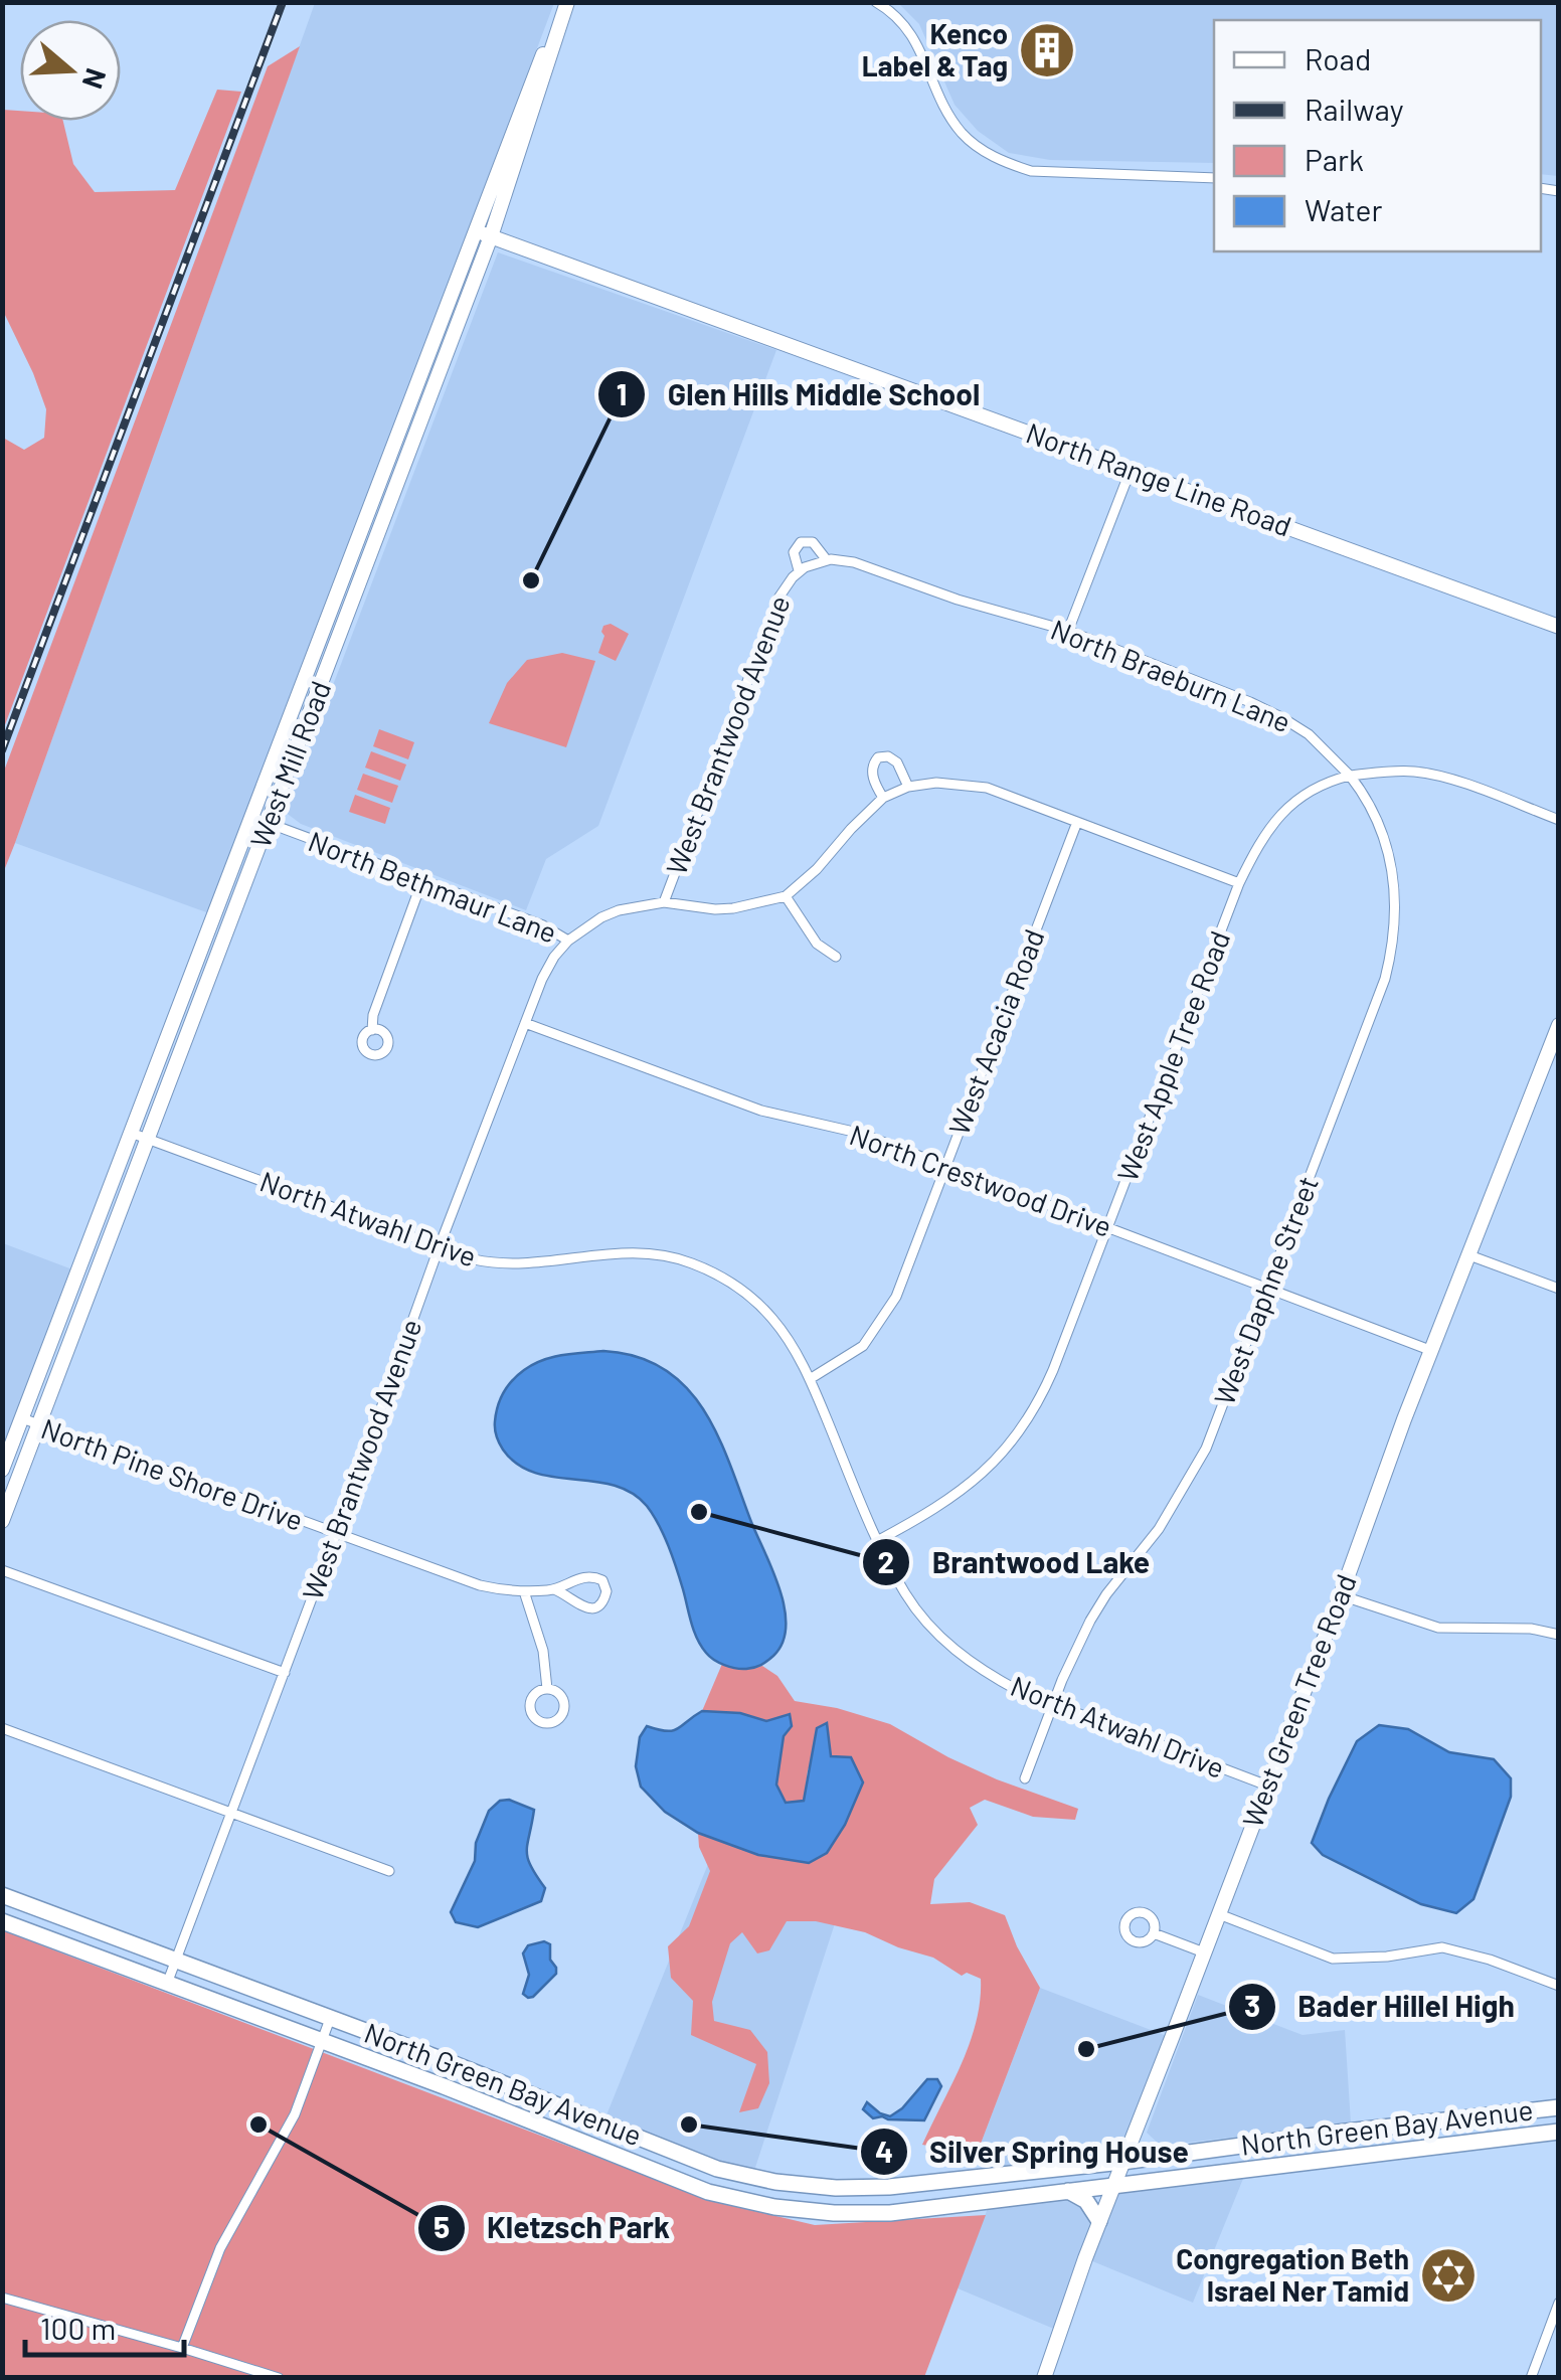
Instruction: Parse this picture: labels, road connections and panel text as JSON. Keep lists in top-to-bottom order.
{
  "streets": {
    "main road": [
      "North Range Line Road",
      "West Mill Road",
      "West Green Tree Road",
      "North Green Bay Avenue"
    ],
    "street": [
      "North Braeburn Lane",
      "West Brantwood Avenue",
      "North Bethmaur Lane",
      "West Acacia Road",
      "West Apple Tree Road",
      "North Crestwood Drive",
      "North Atwahl Drive",
      "West Daphne Street",
      "North Pine Shore Drive"
    ]
  },
  "crossings": [
    ["North Range Line Road", "West Mill Road"],
    ["North Braeburn Lane", "West Brantwood Avenue"],
    ["North Braeburn Lane", "West Apple Tree Road"],
    ["North Braeburn Lane", "West Daphne Street"],
    ["West Brantwood Avenue", "North Bethmaur Lane"],
    ["West Brantwood Avenue", "North Crestwood Drive"],
    ["West Brantwood Avenue", "North Atwahl Drive"],
    ["West Brantwood Avenue", "North Pine Shore Drive"],
    ["West Brantwood Avenue", "North Green Bay Avenue"],
    ["West Mill Road", "North Bethmaur Lane"],
    ["West Mill Road", "North Atwahl Drive"],
    ["West Mill Road", "North Pine Shore Drive"],
    ["West Acacia Road", "North Crestwood Drive"],
    ["West Acacia Road", "North Atwahl Drive"],
    ["West Apple Tree Road", "North Crestwood Drive"],
    ["West Apple Tree Road", "North Atwahl Drive"],
    ["West Apple Tree Road", "West Daphne Street"],
    ["North Crestwood Drive", "West Daphne Street"],
    ["North Crestwood Drive", "West Green Tree Road"],
    ["North Atwahl Drive", "West Daphne Street"],
    ["North Atwahl Drive", "West Green Tree Road"],
    ["West Green Tree Road", "North Green Bay Avenue"]
  ],
  "places": {
    "building": ["Kenco Label & Tag"],
    "other": [
      "Glen Hills Middle School",
      "Brantwood Lake",
      "Bader Hillel High",
      "Kletzsch Park",
      "Silver Spring House"
    ],
    "synagogue": ["Congregation Beth Israel Ner Tamid"]
  },
  "legend": [
    "Road",
    "Railway",
    "Park",
    "Water"
  ],
  "scale_bar": "100 m",
  "north": "right"
}
